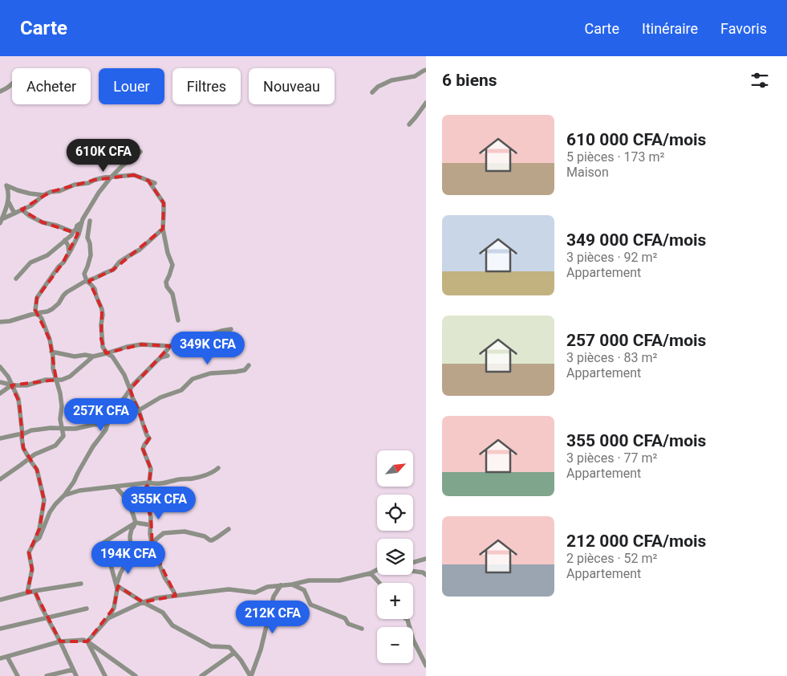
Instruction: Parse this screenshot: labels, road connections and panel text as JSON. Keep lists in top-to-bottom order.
{
  "north": "top right",
  "page": {
    "header": "Carte",
    "nav": ["Carte", "Itinéraire", "Favoris"],
    "heading": "6 biens",
    "chip": [
      "Acheter",
      "Louer",
      "Filtres",
      "Nouveau"
    ],
    "list": [
      {
        "name": "610 000 CFA/mois",
        "note": "5 pièces · 173 m² · Maison"
      },
      {
        "name": "349 000 CFA/mois",
        "note": "3 pièces · 92 m² · Appartement"
      },
      {
        "name": "257 000 CFA/mois",
        "note": "3 pièces · 83 m² · Appartement"
      },
      {
        "name": "355 000 CFA/mois",
        "note": "3 pièces · 77 m² · Appartement"
      },
      {
        "name": "212 000 CFA/mois",
        "note": "2 pièces · 52 m² · Appartement"
      }
    ],
    "price": [
      "610K CFA",
      "349K CFA",
      "257K CFA",
      "355K CFA",
      "194K CFA",
      "212K CFA"
    ],
    "map_buttons": ["+", "−"]
  }
}
